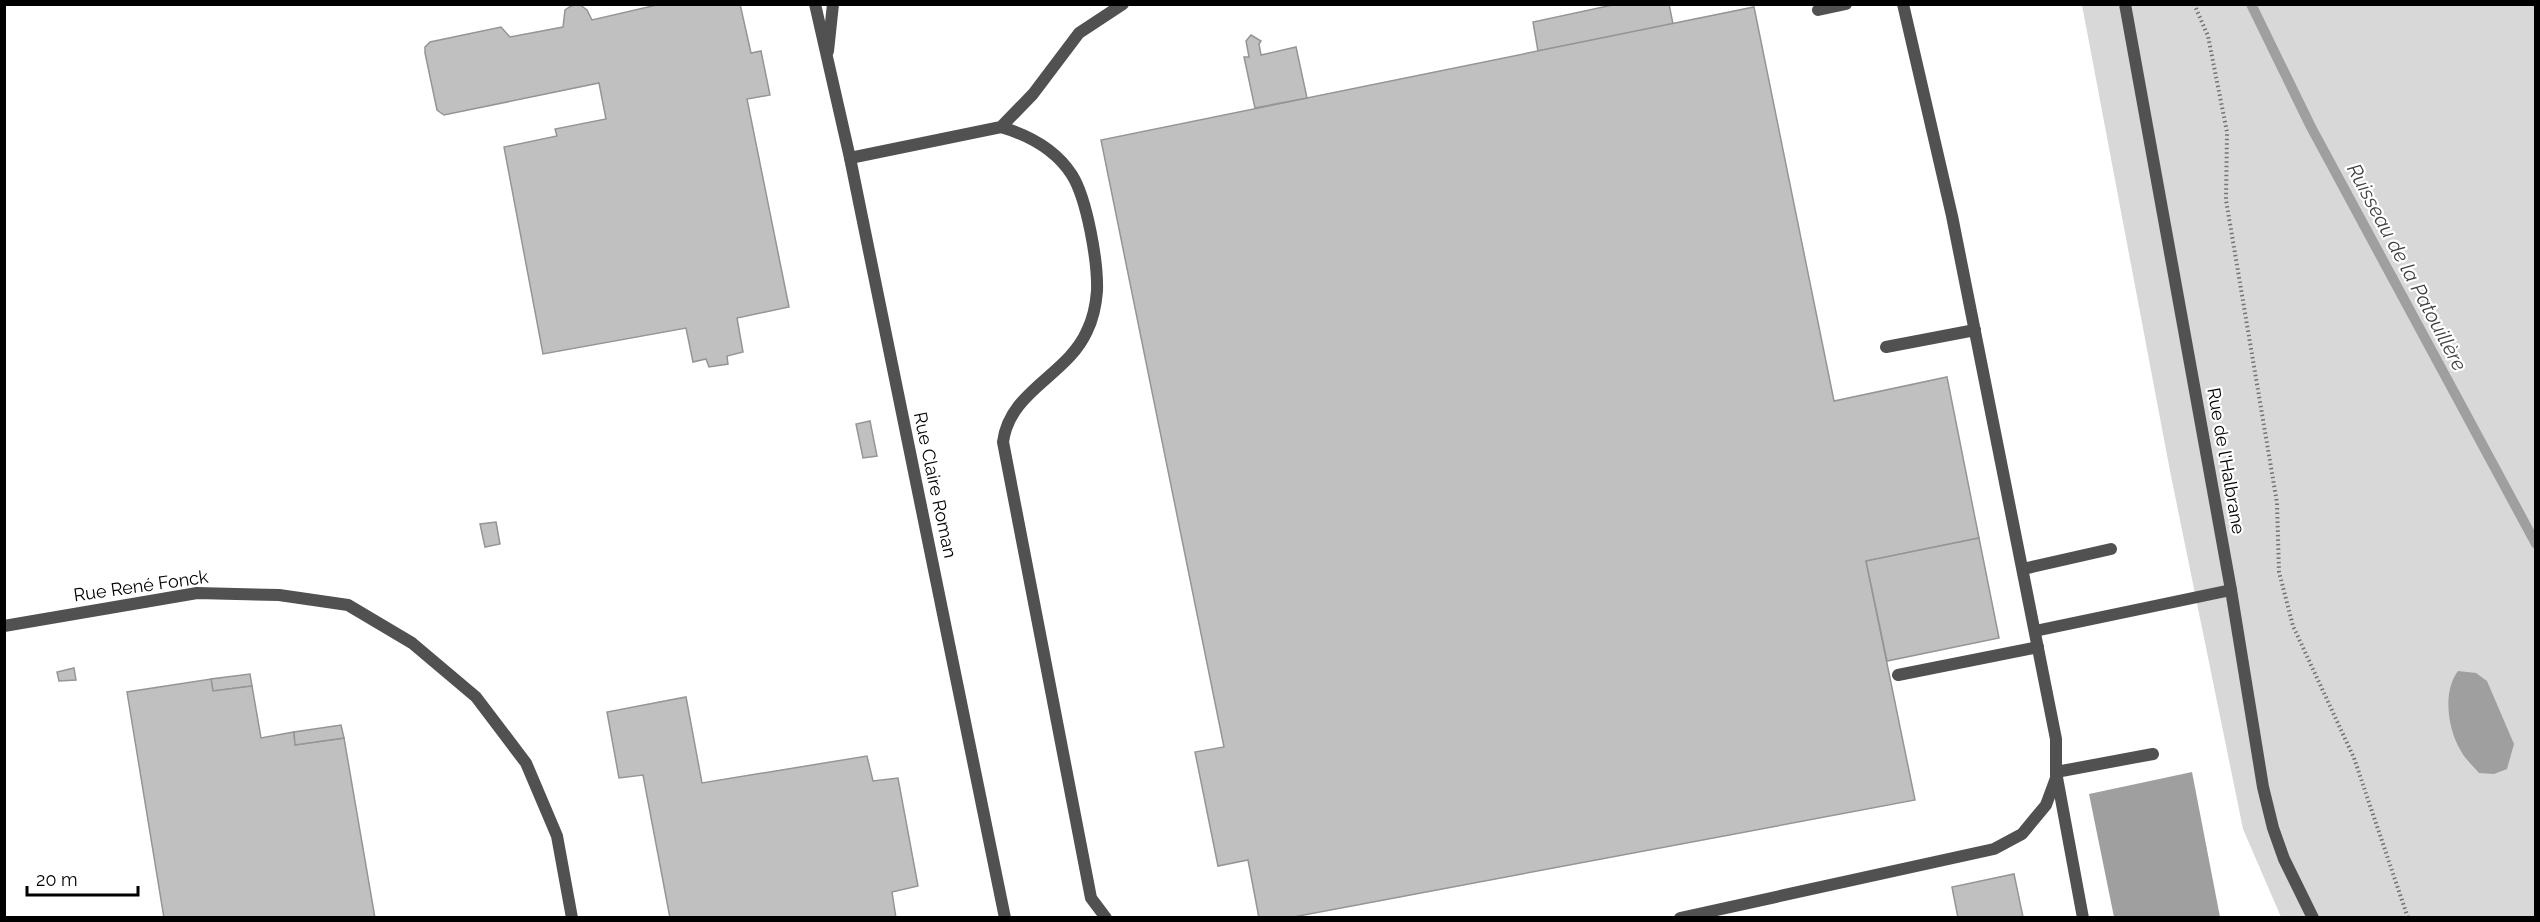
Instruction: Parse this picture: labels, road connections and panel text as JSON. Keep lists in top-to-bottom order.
{
  "streets": {
    "street": ["Rue de l'Halbrane", "Rue Claire Roman", "Rue René Fonck"]
  },
  "water": ["Ruisseau de la Patouillère"],
  "scale_bar": "20 m"
}
